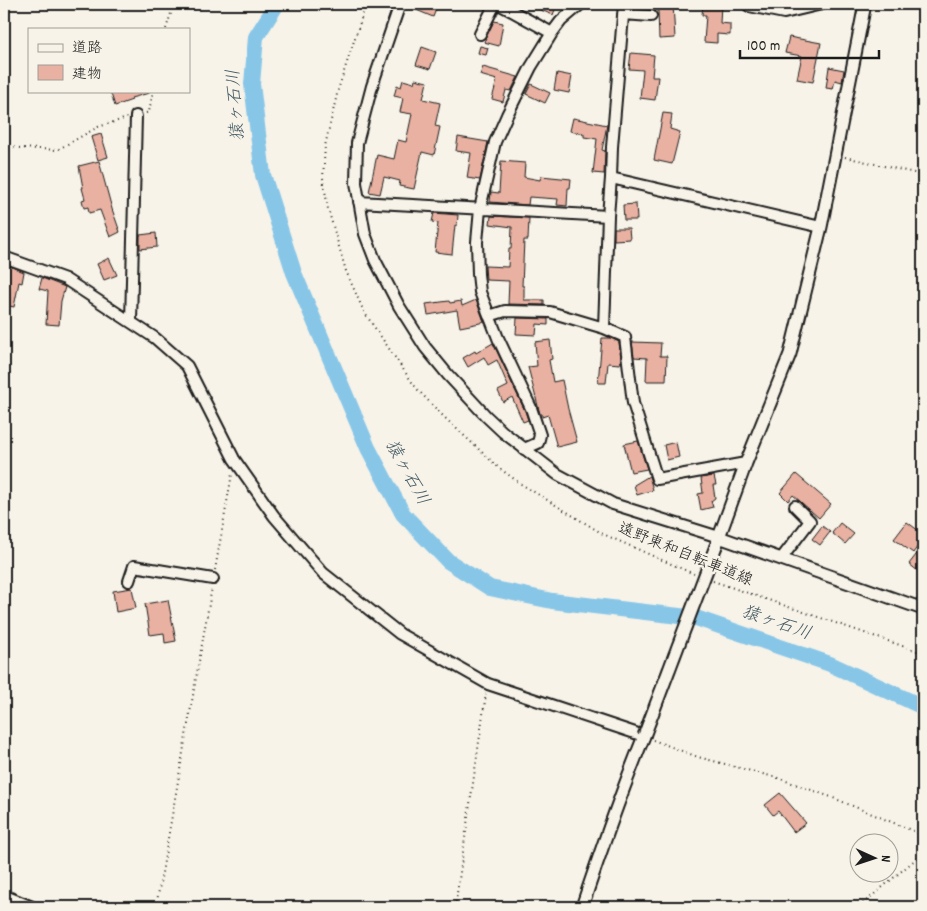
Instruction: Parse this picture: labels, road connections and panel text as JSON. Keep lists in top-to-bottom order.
{
  "streets": {
    "path": ["遠野東和自転車道線"]
  },
  "water": ["猿ヶ石川"],
  "legend": ["道路", "建物"],
  "scale_bar": "100 m",
  "north": "right"
}
